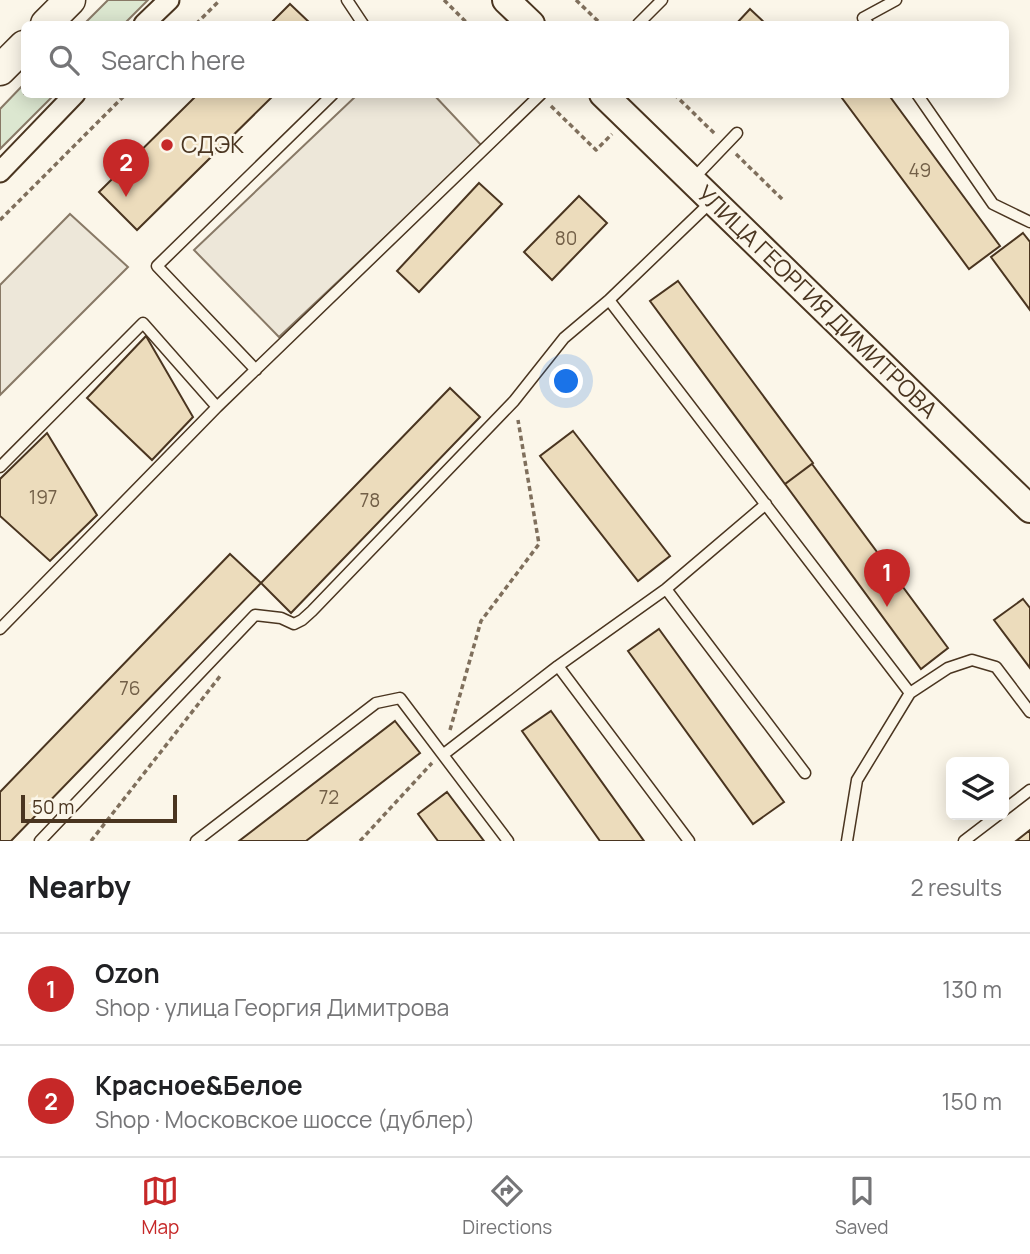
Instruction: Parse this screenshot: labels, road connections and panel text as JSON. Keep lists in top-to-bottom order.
{
  "streets": {
    "main road": ["УЛИЦА ГЕОРГИЯ ДИМИТРОВА"]
  },
  "places": ["СДЭК"],
  "house_numbers": [
    "49",
    "80",
    "197",
    "78",
    "76",
    "72"
  ],
  "scale_bar": "50 m",
  "page": {
    "search": "Search here",
    "pins": ["2", "1"],
    "scale": "50 m",
    "heading": ["Nearby", "2 results"],
    "list": [
      {
        "mark": "1",
        "name": "Ozon",
        "note": "Shop · улица Георгия Димитрова",
        "value": "130 m"
      },
      {
        "mark": "2",
        "name": "Красное&Белое",
        "note": "Shop · Московское шоссе (дублер)",
        "value": "150 m"
      }
    ],
    "nav": ["Map", "Directions", "Saved"]
  }
}
